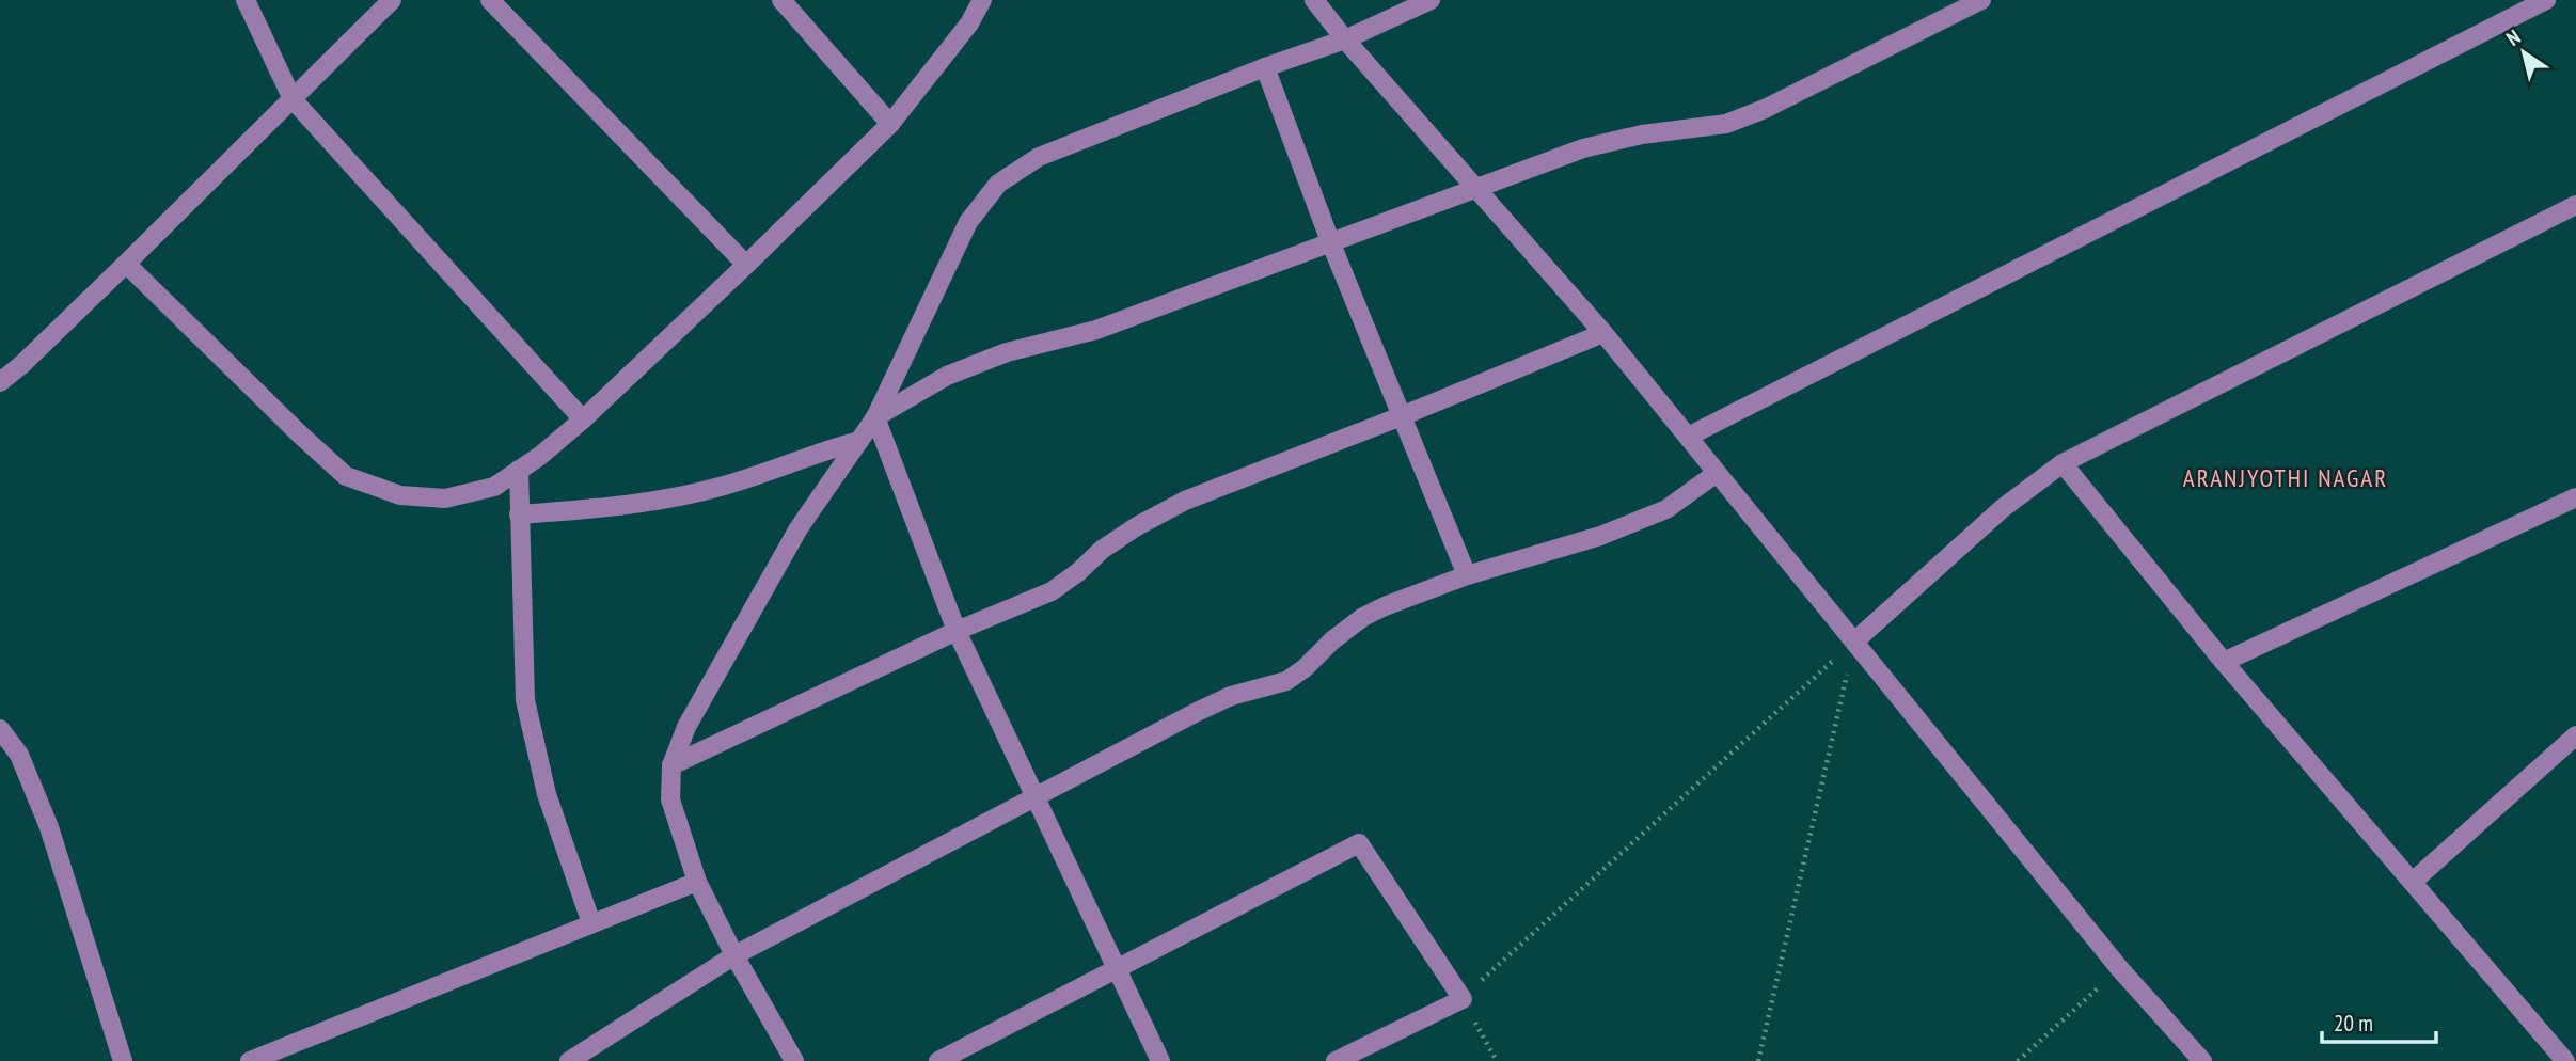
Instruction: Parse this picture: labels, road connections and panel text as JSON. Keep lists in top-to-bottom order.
{
  "districts": ["ARANJYOTHI NAGAR"],
  "scale_bar": "20 m",
  "north": "top left"
}
